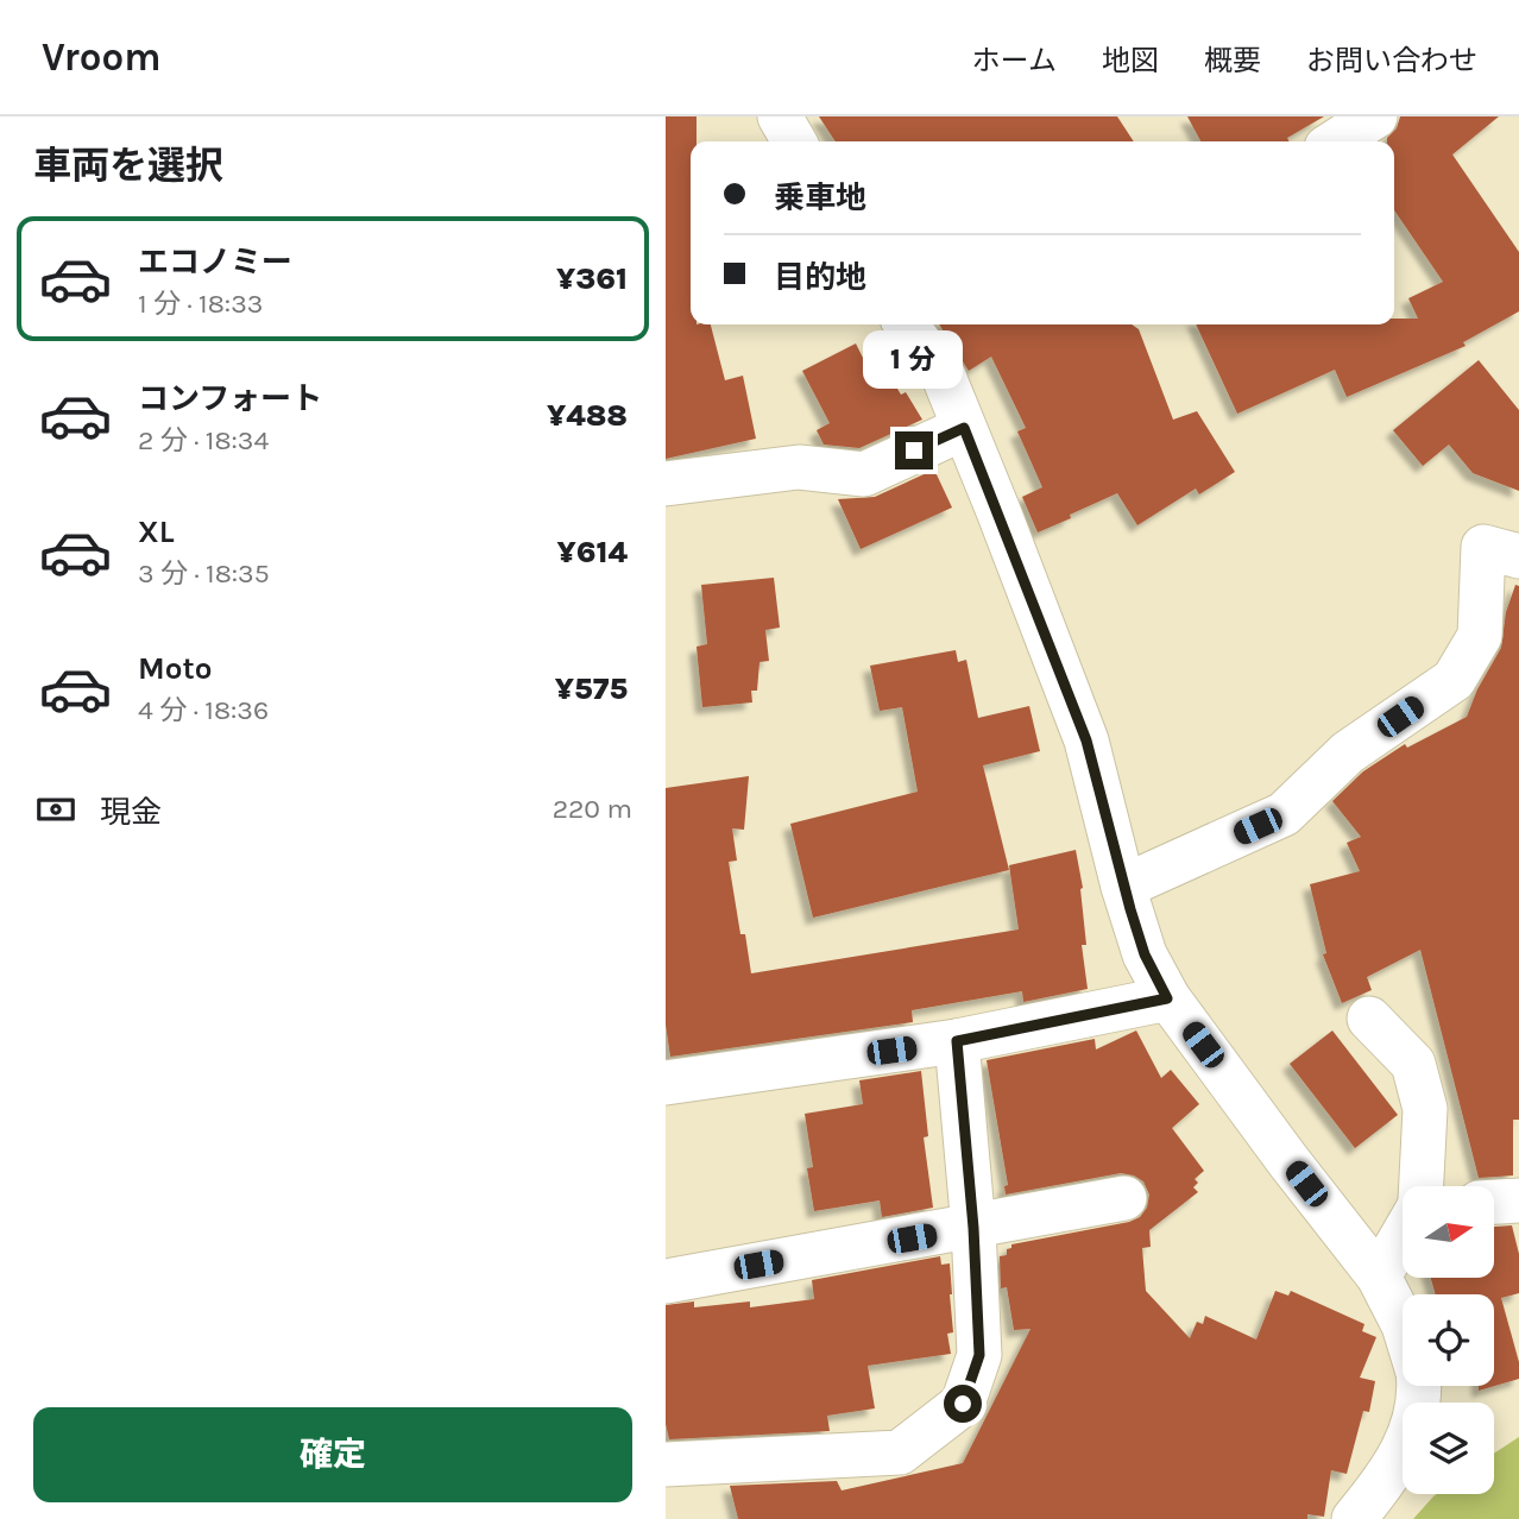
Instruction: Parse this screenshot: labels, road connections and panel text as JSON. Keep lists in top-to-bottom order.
{
  "north": "right",
  "page": {
    "header": "Vroom",
    "nav": [
      "ホーム",
      "地図",
      "概要",
      "お問い合わせ"
    ],
    "heading": "車両を選択",
    "banner": ["乗車地", "目的地"],
    "list": [
      {
        "name": "エコノミー",
        "note": "1 分 · 18:33",
        "value": "¥361"
      },
      {
        "name": "コンフォート",
        "note": "2 分 · 18:34",
        "value": "¥488"
      },
      {
        "name": "XL",
        "note": "3 分 · 18:35",
        "value": "¥614"
      },
      {
        "name": "Moto",
        "note": "4 分 · 18:36",
        "value": "¥575"
      }
    ],
    "bubble": "1 分",
    "pay": ["現金", "220 m"],
    "buttons": "確定"
  }
}
